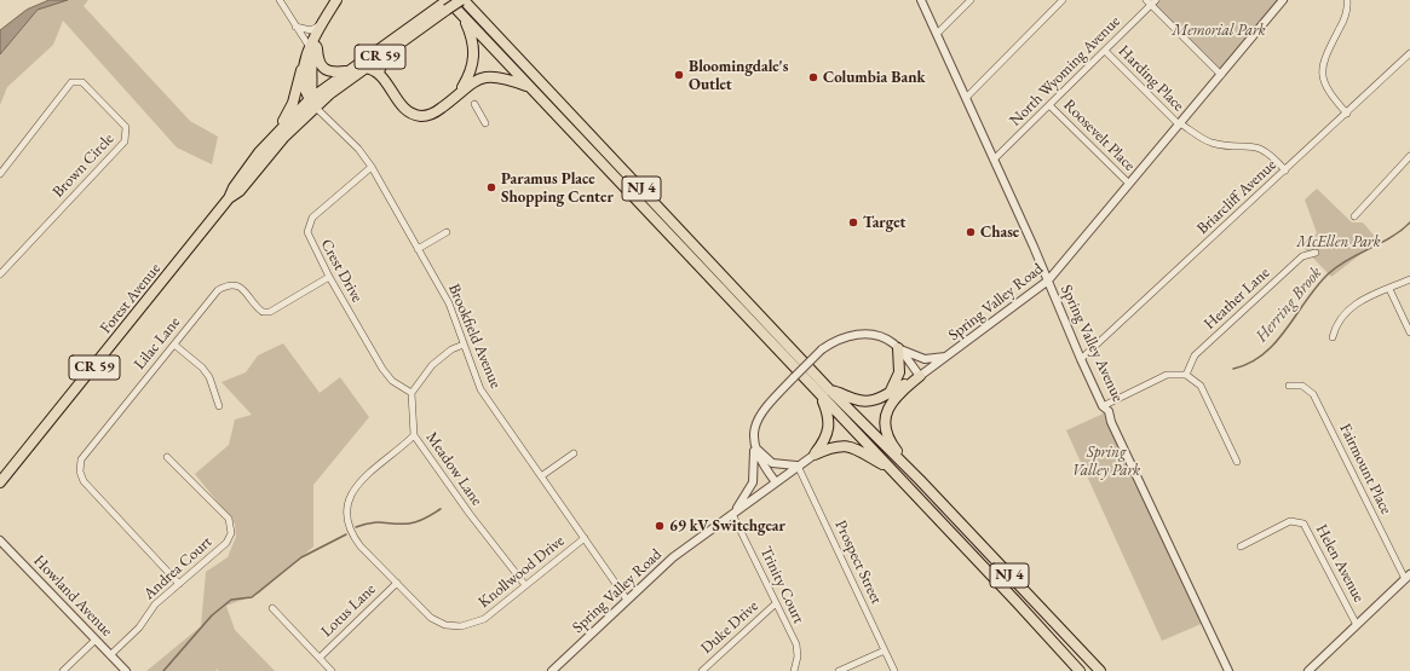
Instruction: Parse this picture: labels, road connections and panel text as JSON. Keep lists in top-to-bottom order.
{
  "streets": {
    "main road": ["CR 59", "NJ 4", "Forest Avenue"],
    "street": [
      "North Wyoming Avenue",
      "Harding Place",
      "Roosevelt Place",
      "Brown Circle",
      "Briarcliff Avenue",
      "Crest Drive",
      "Heather Lane",
      "Spring Valley Road",
      "Brookfield Avenue",
      "Lilac Lane",
      "Spring Valley Avenue",
      "Meadow Lane",
      "Fairmount Place",
      "Prospect Street",
      "Helen Avenue",
      "Andrea Court",
      "Knollwood Drive",
      "Trinity Court",
      "Howland Avenue",
      "Lotus Lane",
      "Duke Drive"
    ]
  },
  "crossings": [
    ["North Wyoming Avenue", "Harding Place"],
    ["North Wyoming Avenue", "Roosevelt Place"],
    ["North Wyoming Avenue", "Spring Valley Avenue"],
    ["Harding Place", "Briarcliff Avenue"],
    ["Harding Place", "Spring Valley Road"],
    ["Roosevelt Place", "Spring Valley Road"],
    ["NJ 4", "Forest Avenue"],
    ["Briarcliff Avenue", "Spring Valley Avenue"],
    ["Crest Drive", "Brookfield Avenue"],
    ["Crest Drive", "Lilac Lane"],
    ["Crest Drive", "Meadow Lane"],
    ["Forest Avenue", "Brookfield Avenue"],
    ["Spring Valley Road", "Brookfield Avenue"],
    ["Spring Valley Road", "Spring Valley Avenue"],
    ["Spring Valley Road", "Prospect Street"],
    ["Spring Valley Road", "Trinity Court"],
    ["Brookfield Avenue", "Knollwood Drive"],
    ["Lilac Lane", "Andrea Court"],
    ["Meadow Lane", "Knollwood Drive"],
    ["Andrea Court", "Howland Avenue"],
    ["Knollwood Drive", "Lotus Lane"],
    ["Trinity Court", "Duke Drive"]
  ],
  "water": ["Herring Brook"],
  "parks": ["Memorial Park", "McEllen Park", "Spring Valley Park"],
  "places": [
    "Bloomingdale's Outlet",
    "Columbia Bank",
    "Paramus Place Shopping Center",
    "Target",
    "Chase",
    "69 kV Switchgear"
  ]
}
